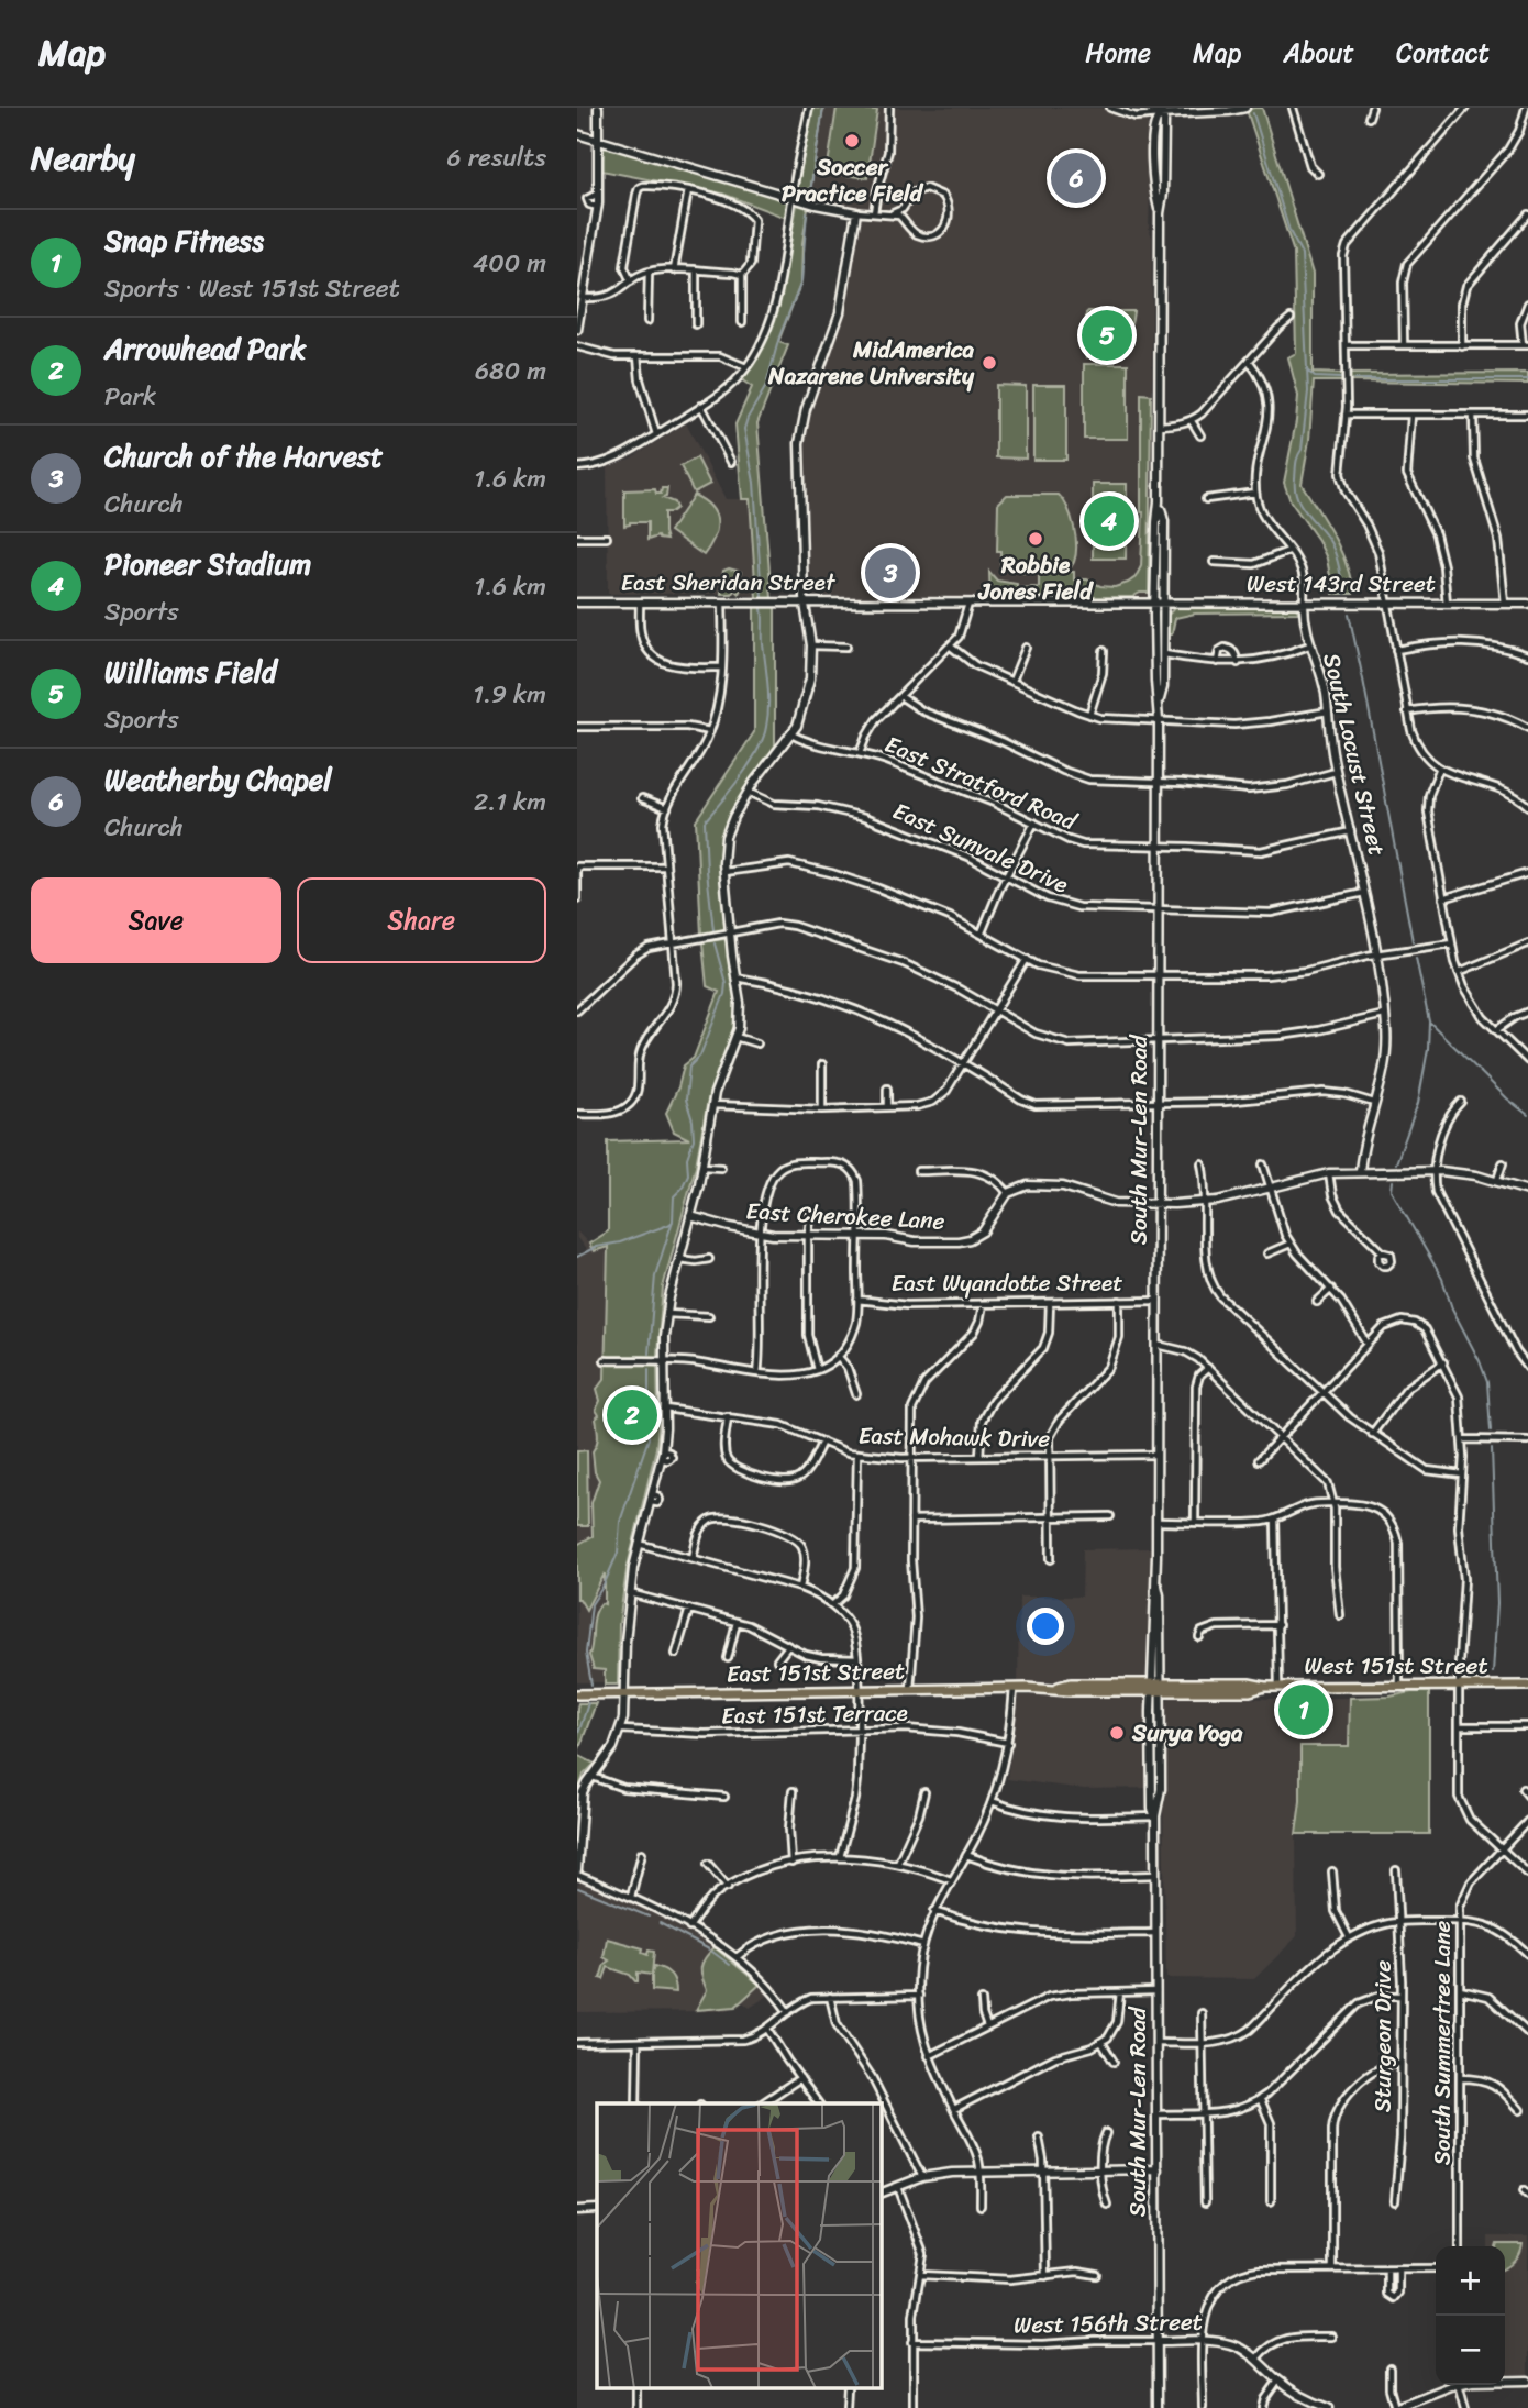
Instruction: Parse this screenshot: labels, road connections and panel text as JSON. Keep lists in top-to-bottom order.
{
  "streets": {
    "main road": ["West 151st Street", "East 151st Street"],
    "street": [
      "East Sheridan Street",
      "West 143rd Street",
      "South Locust Street",
      "East Stratford Road",
      "East Sunvale Drive",
      "South Mur-Len Road",
      "East Cherokee Lane",
      "East Wyandotte Street",
      "East Mohawk Drive",
      "East 151st Terrace",
      "Sturgeon Drive",
      "South Summertree Lane",
      "West 156th Street"
    ]
  },
  "crossings": [
    ["East Sheridan Street", "West 143rd Street"],
    ["East Sheridan Street", "South Mur-Len Road"],
    ["West 143rd Street", "South Locust Street"],
    ["West 143rd Street", "South Mur-Len Road"],
    ["South Locust Street", "East Stratford Road"],
    ["South Locust Street", "East Sunvale Drive"],
    ["East Stratford Road", "South Mur-Len Road"],
    ["East Sunvale Drive", "South Mur-Len Road"],
    ["South Mur-Len Road", "East Wyandotte Street"],
    ["South Mur-Len Road", "East Mohawk Drive"],
    ["South Mur-Len Road", "West 151st Street"],
    ["South Mur-Len Road", "East 151st Street"],
    ["South Mur-Len Road", "West 156th Street"],
    ["West 151st Street", "East 151st Street"]
  ],
  "places": [
    "Soccer Practice Field",
    "MidAmerica Nazarene University",
    "Robbie Jones Field",
    "Surya Yoga"
  ],
  "page": {
    "header": "Map",
    "nav": [
      "Home",
      "Map",
      "About",
      "Contact"
    ],
    "heading": ["Nearby", "6 results"],
    "pins": [
      "6",
      "5",
      "4",
      "3",
      "2",
      "1"
    ],
    "list": [
      {
        "mark": "1",
        "name": "Snap Fitness",
        "note": "Sports · West 151st Street",
        "value": "400 m"
      },
      {
        "mark": "2",
        "name": "Arrowhead Park",
        "note": "Park",
        "value": "680 m"
      },
      {
        "mark": "3",
        "name": "Church of the Harvest",
        "note": "Church",
        "value": "1.6 km"
      },
      {
        "mark": "4",
        "name": "Pioneer Stadium",
        "note": "Sports",
        "value": "1.6 km"
      },
      {
        "mark": "5",
        "name": "Williams Field",
        "note": "Sports",
        "value": "1.9 km"
      },
      {
        "mark": "6",
        "name": "Weatherby Chapel",
        "note": "Church",
        "value": "2.1 km"
      }
    ],
    "buttons": ["Save", "Share"],
    "map_buttons": ["+", "−"]
  }
}
